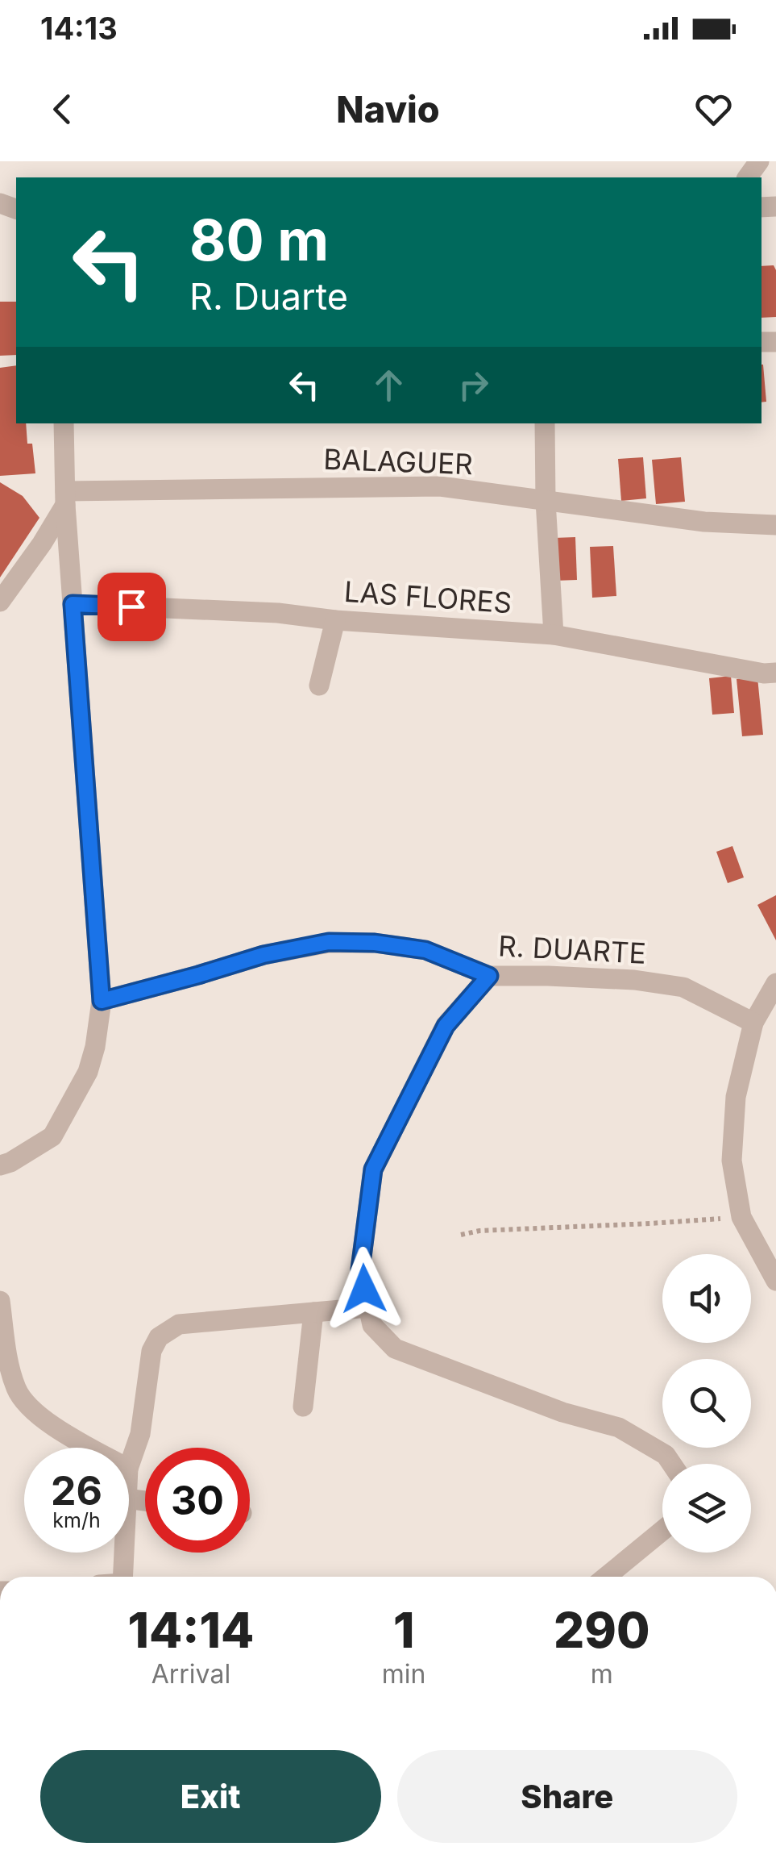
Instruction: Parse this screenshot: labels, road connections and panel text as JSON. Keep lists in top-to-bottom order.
{
  "streets": {
    "street": ["BALAGUER", "LAS FLORES", "R. DUARTE"]
  },
  "page": {
    "status": "14:13",
    "header": "Navio",
    "turn": ["80 m", "R. Duarte"],
    "speed": "26 km/h",
    "limit": "30",
    "eta": [
      "14:14",
      "Arrival",
      "1",
      "min",
      "290",
      "m"
    ],
    "buttons": ["Exit", "Share"]
  }
}
